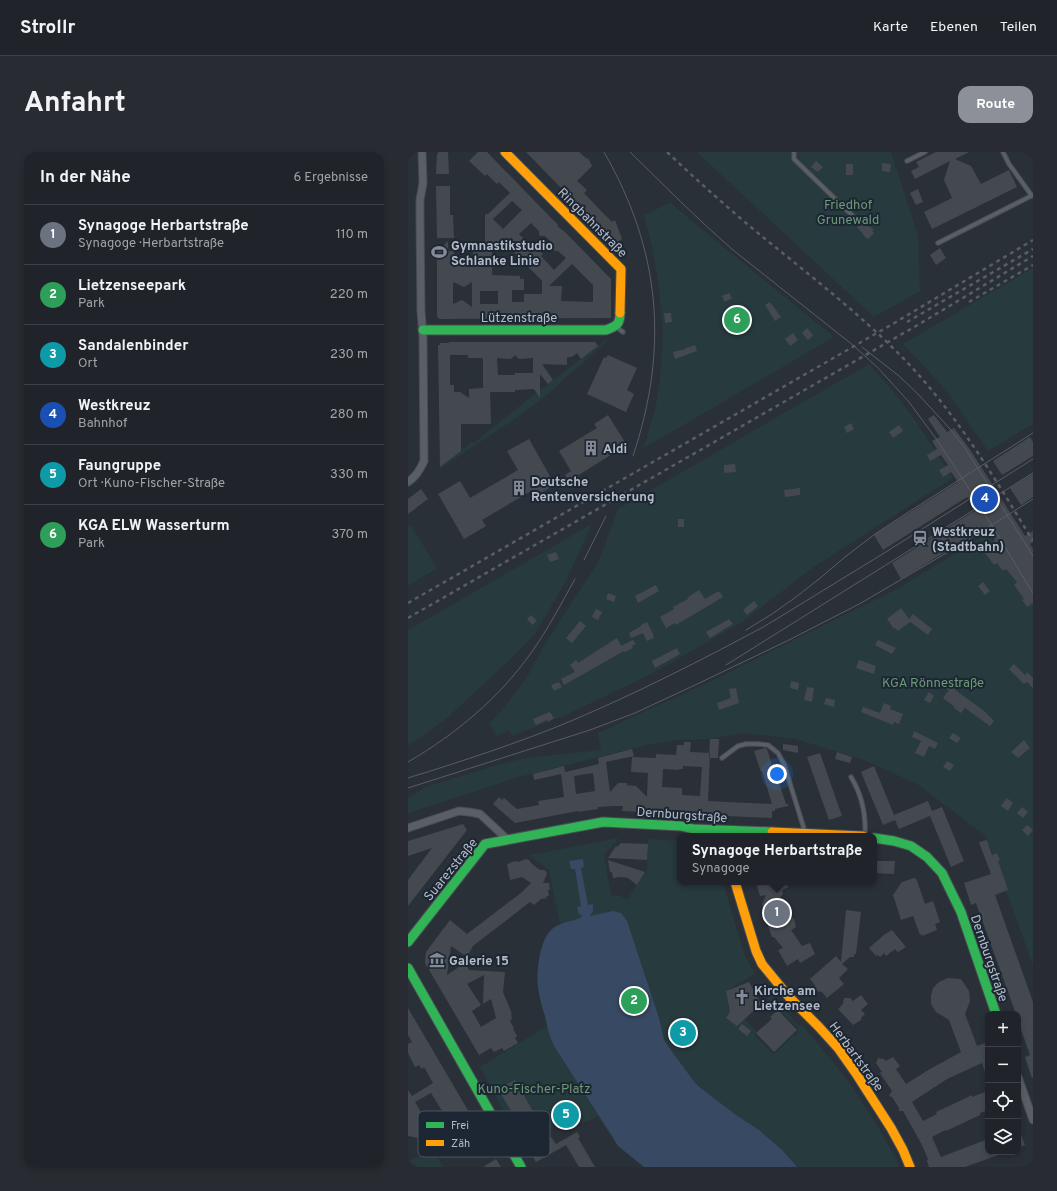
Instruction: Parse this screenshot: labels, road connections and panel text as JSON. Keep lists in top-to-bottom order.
{
  "streets": {
    "street": [
      "Ringbahnstraße",
      "Lützenstraße",
      "Dernburgstraße",
      "Suarezstraße",
      "Herbartstraße"
    ]
  },
  "crossings": [
    ["Ringbahnstraße", "Lützenstraße"],
    ["Dernburgstraße", "Suarezstraße"]
  ],
  "parks": ["Friedhof Grunewald", "KGA Rönnestraße", "Kuno-Fischer-Platz"],
  "places": {
    "sports": ["Gymnastikstudio Schlanke Linie"],
    "building": ["Aldi", "Deutsche Rentenversicherung"],
    "station": ["Westkreuz (Stadtbahn)"],
    "museum": ["Galerie 15"],
    "church": ["Kirche am Lietzensee"]
  },
  "legend": ["Frei", "Zäh"],
  "page": {
    "header": "Strollr",
    "nav": ["Karte", "Ebenen", "Teilen"],
    "title": "Anfahrt",
    "buttons": "Route",
    "heading": ["In der Nähe", "6 Ergebnisse"],
    "list": [
      {
        "mark": "1",
        "name": "Synagoge Herbartstraße",
        "note": "Synagoge · Herbartstraße",
        "value": "110 m"
      },
      {
        "mark": "2",
        "name": "Lietzenseepark",
        "note": "Park",
        "value": "220 m"
      },
      {
        "mark": "3",
        "name": "Sandalenbinder",
        "note": "Ort",
        "value": "230 m"
      },
      {
        "mark": "4",
        "name": "Westkreuz",
        "note": "Bahnhof",
        "value": "280 m"
      },
      {
        "mark": "5",
        "name": "Faungruppe",
        "note": "Ort · Kuno-Fischer-Straße",
        "value": "330 m"
      },
      {
        "mark": "6",
        "name": "KGA ELW Wasserturm",
        "note": "Park",
        "value": "370 m"
      }
    ],
    "pins": [
      "6",
      "4",
      "1",
      "2",
      "3",
      "5"
    ],
    "popup": ["Synagoge Herbartstraße", "Synagoge"],
    "map_buttons": ["+", "−"]
  }
}
